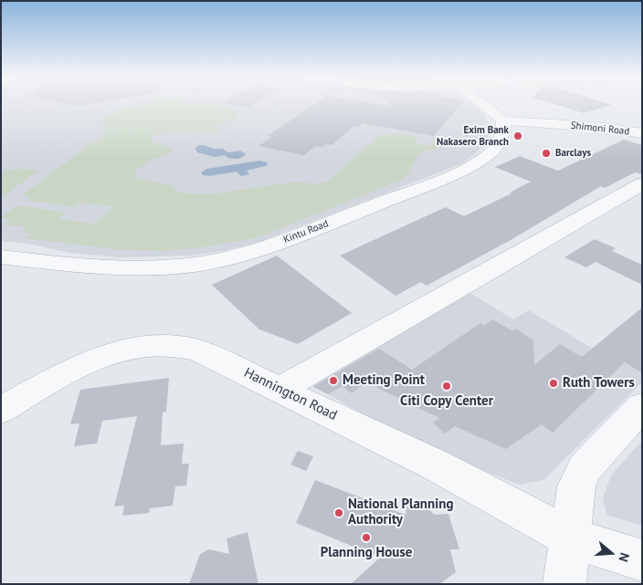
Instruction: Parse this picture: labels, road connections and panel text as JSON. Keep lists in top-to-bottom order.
{
  "streets": {
    "street": ["Shimoni Road", "Kintu Road", "Hannington Road"]
  },
  "crossings": [
    ["Shimoni Road", "Kintu Road"]
  ],
  "places": [
    "Exim Bank Nakasero Branch",
    "Barclays",
    "Meeting Point",
    "Ruth Towers",
    "Citi Copy Center",
    "National Planning Authority",
    "Planning House"
  ],
  "north": "right"
}
